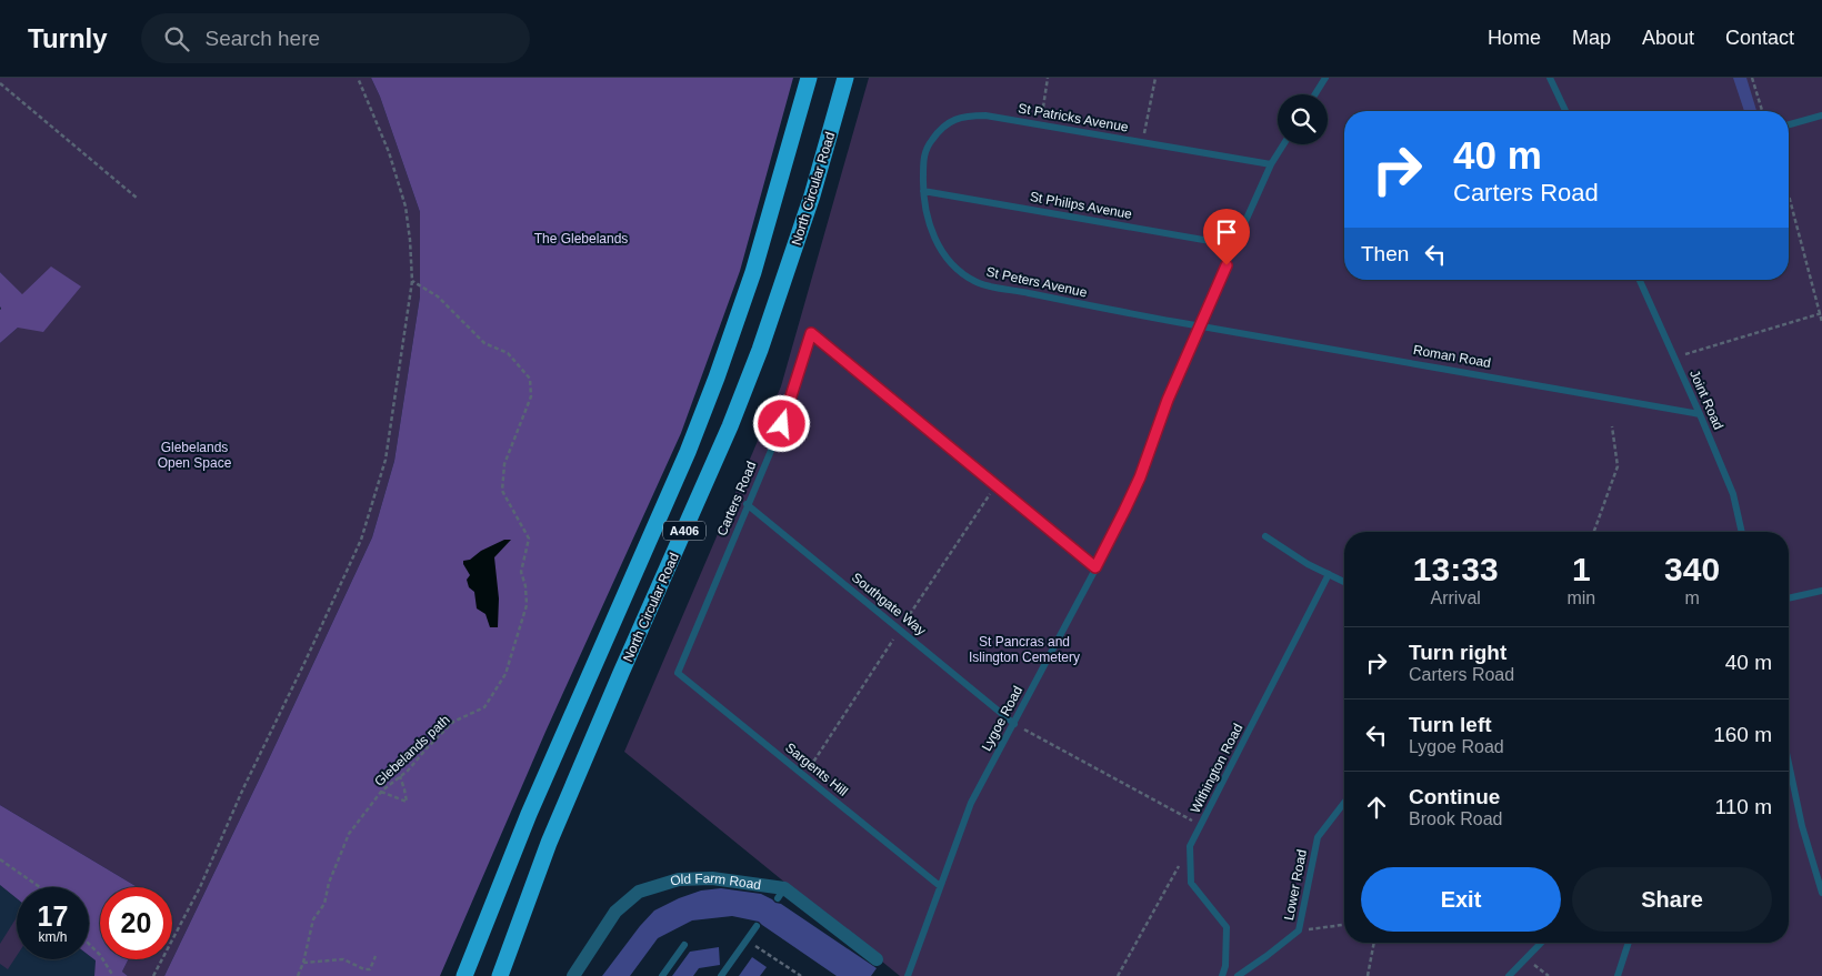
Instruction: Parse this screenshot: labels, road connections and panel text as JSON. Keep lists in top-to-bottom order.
{
  "streets": {
    "highway": ["North Circular Road", "A406"],
    "street": ["Old Farm Road"],
    "lane": [
      "St Patricks Avenue",
      "St Philips Avenue",
      "St Peters Avenue",
      "Roman Road",
      "Joint Road",
      "Carters Road",
      "Southgate Way",
      "Lygoe Road",
      "Withington Road",
      "Sargents Hill",
      "Lower Road"
    ],
    "path": ["Glebelands path"]
  },
  "crossings": [
    ["St Patricks Avenue", "St Philips Avenue"],
    ["St Patricks Avenue", "St Peters Avenue"],
    ["St Patricks Avenue", "Lygoe Road"],
    ["St Philips Avenue", "St Peters Avenue"],
    ["St Philips Avenue", "Lygoe Road"],
    ["St Peters Avenue", "Roman Road"],
    ["St Peters Avenue", "Lygoe Road"],
    ["Roman Road", "Joint Road"],
    ["Roman Road", "Lygoe Road"],
    ["Carters Road", "Southgate Way"],
    ["Carters Road", "Lygoe Road"],
    ["Carters Road", "Sargents Hill"],
    ["Southgate Way", "Lygoe Road"],
    ["Lygoe Road", "Sargents Hill"]
  ],
  "parks": ["The Glebelands", "Glebelands Open Space", "St Pancras and Islington Cemetery"],
  "page": {
    "header": "Turnly",
    "search": "Search here",
    "nav": [
      "Home",
      "Map",
      "About",
      "Contact"
    ],
    "turn": ["40 m", "Carters Road"],
    "then": "Then",
    "eta": [
      "13:33",
      "Arrival",
      "1",
      "min",
      "340",
      "m"
    ],
    "list": [
      {
        "name": "Turn right",
        "note": "Carters Road",
        "value": "40 m"
      },
      {
        "name": "Turn left",
        "note": "Lygoe Road",
        "value": "160 m"
      },
      {
        "name": "Continue",
        "note": "Brook Road",
        "value": "110 m"
      }
    ],
    "buttons": ["Exit", "Share"],
    "speed": "17 km/h",
    "limit": "20"
  }
}
